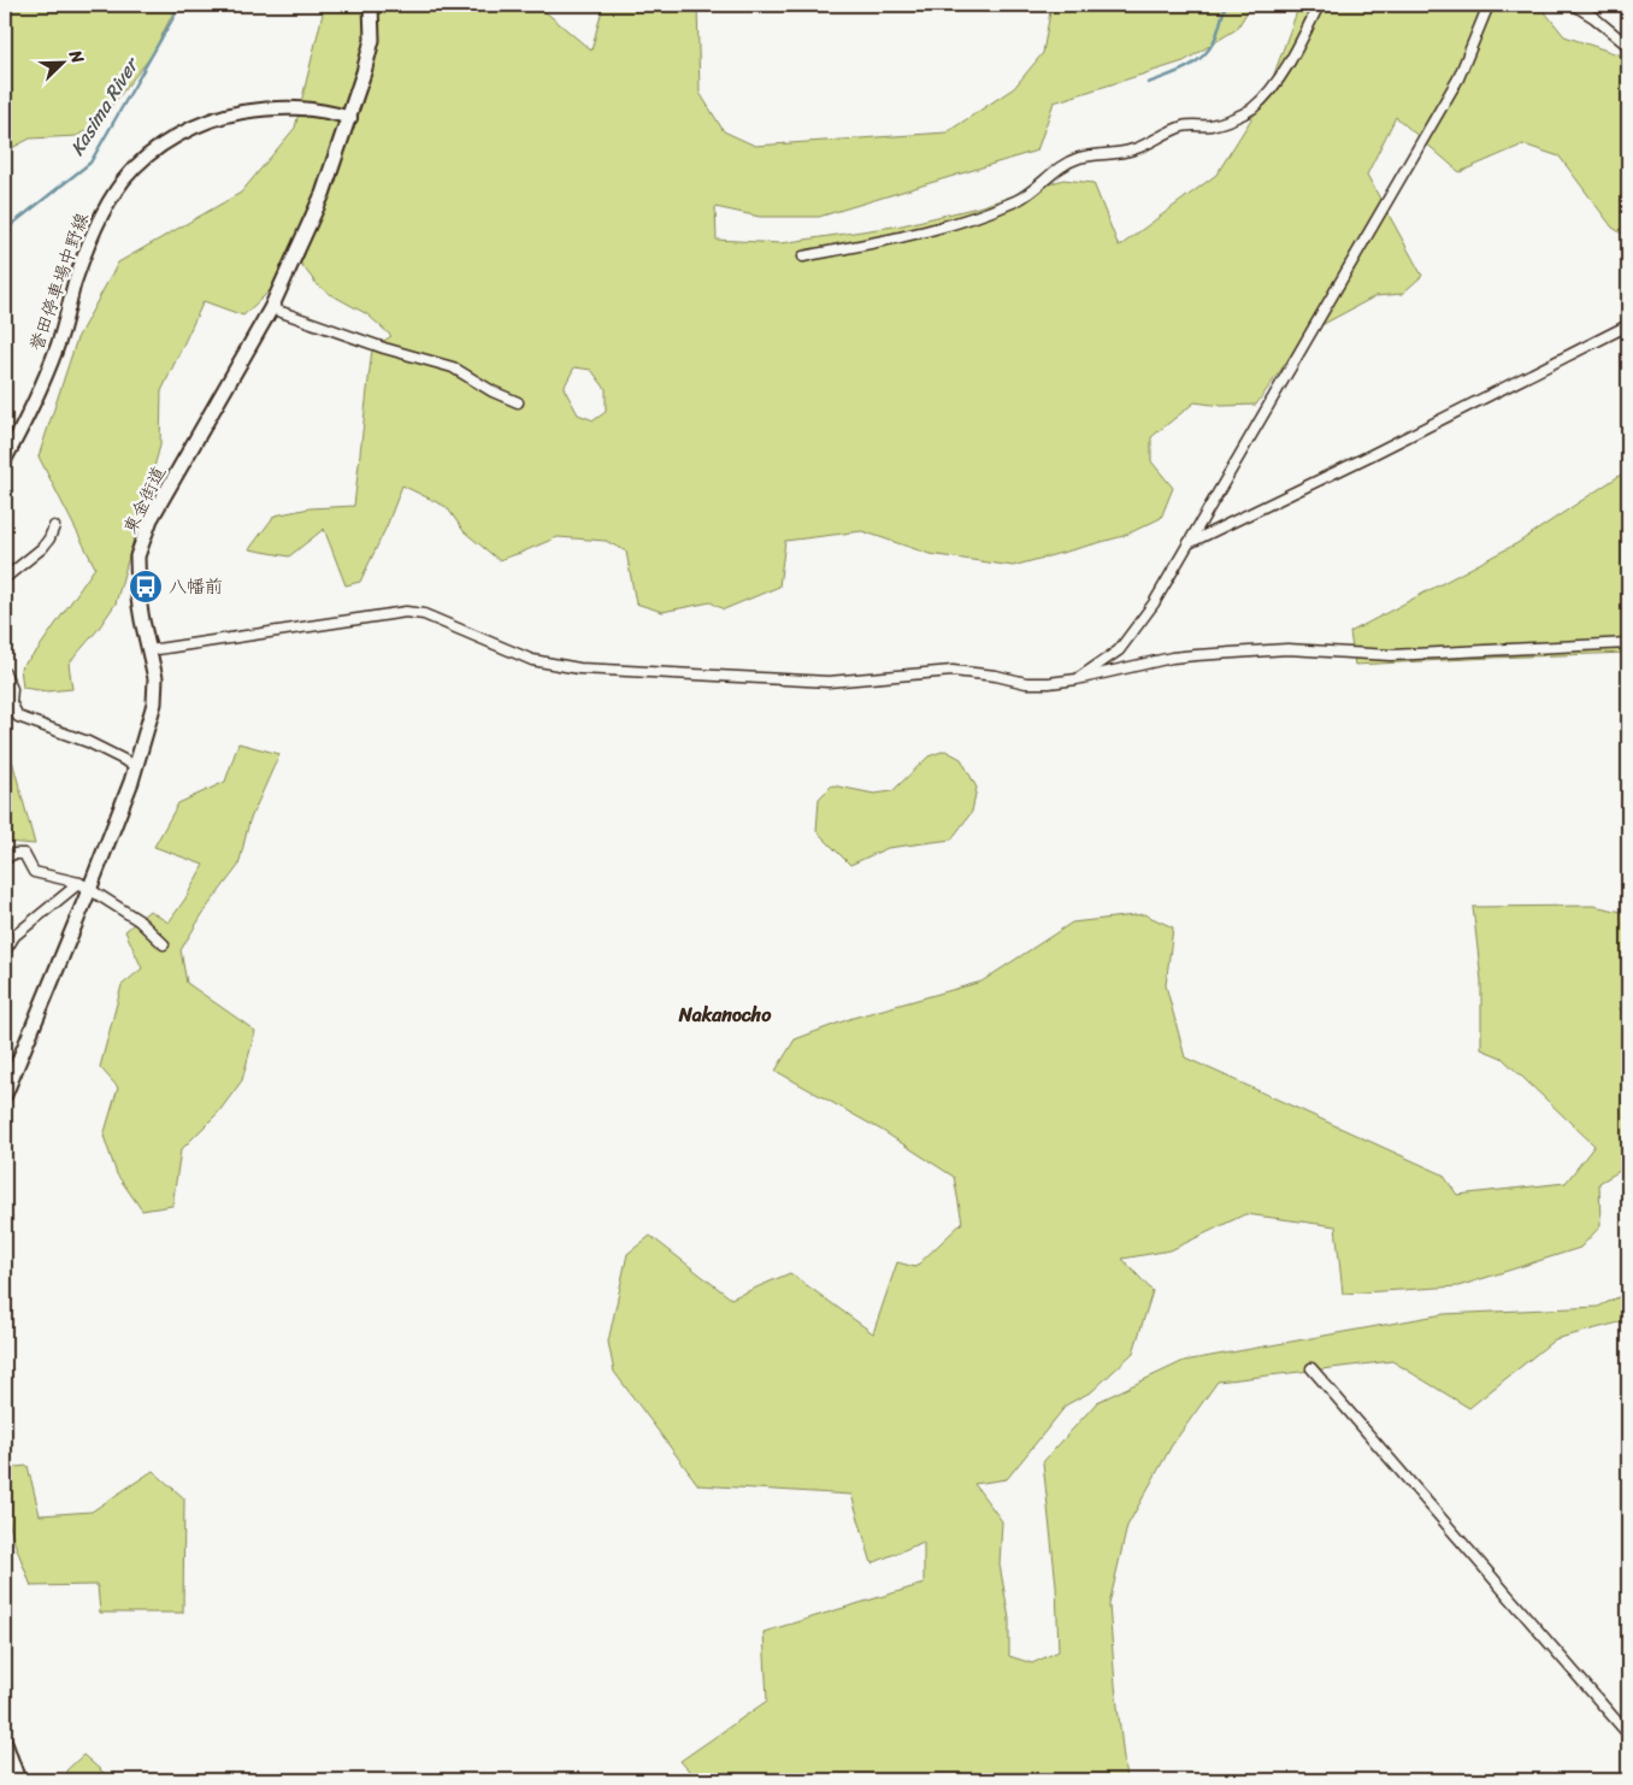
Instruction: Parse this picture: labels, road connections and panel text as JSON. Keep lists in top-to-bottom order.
{
  "streets": {
    "highway": ["東金街道"],
    "main road": ["誉田停車場中野線"]
  },
  "crossings": [
    ["誉田停車場中野線", "東金街道"]
  ],
  "districts": ["Nakanocho"],
  "water": ["Kasima River"],
  "places": {
    "bus stop": ["八幡前"]
  },
  "north": "top right"
}
